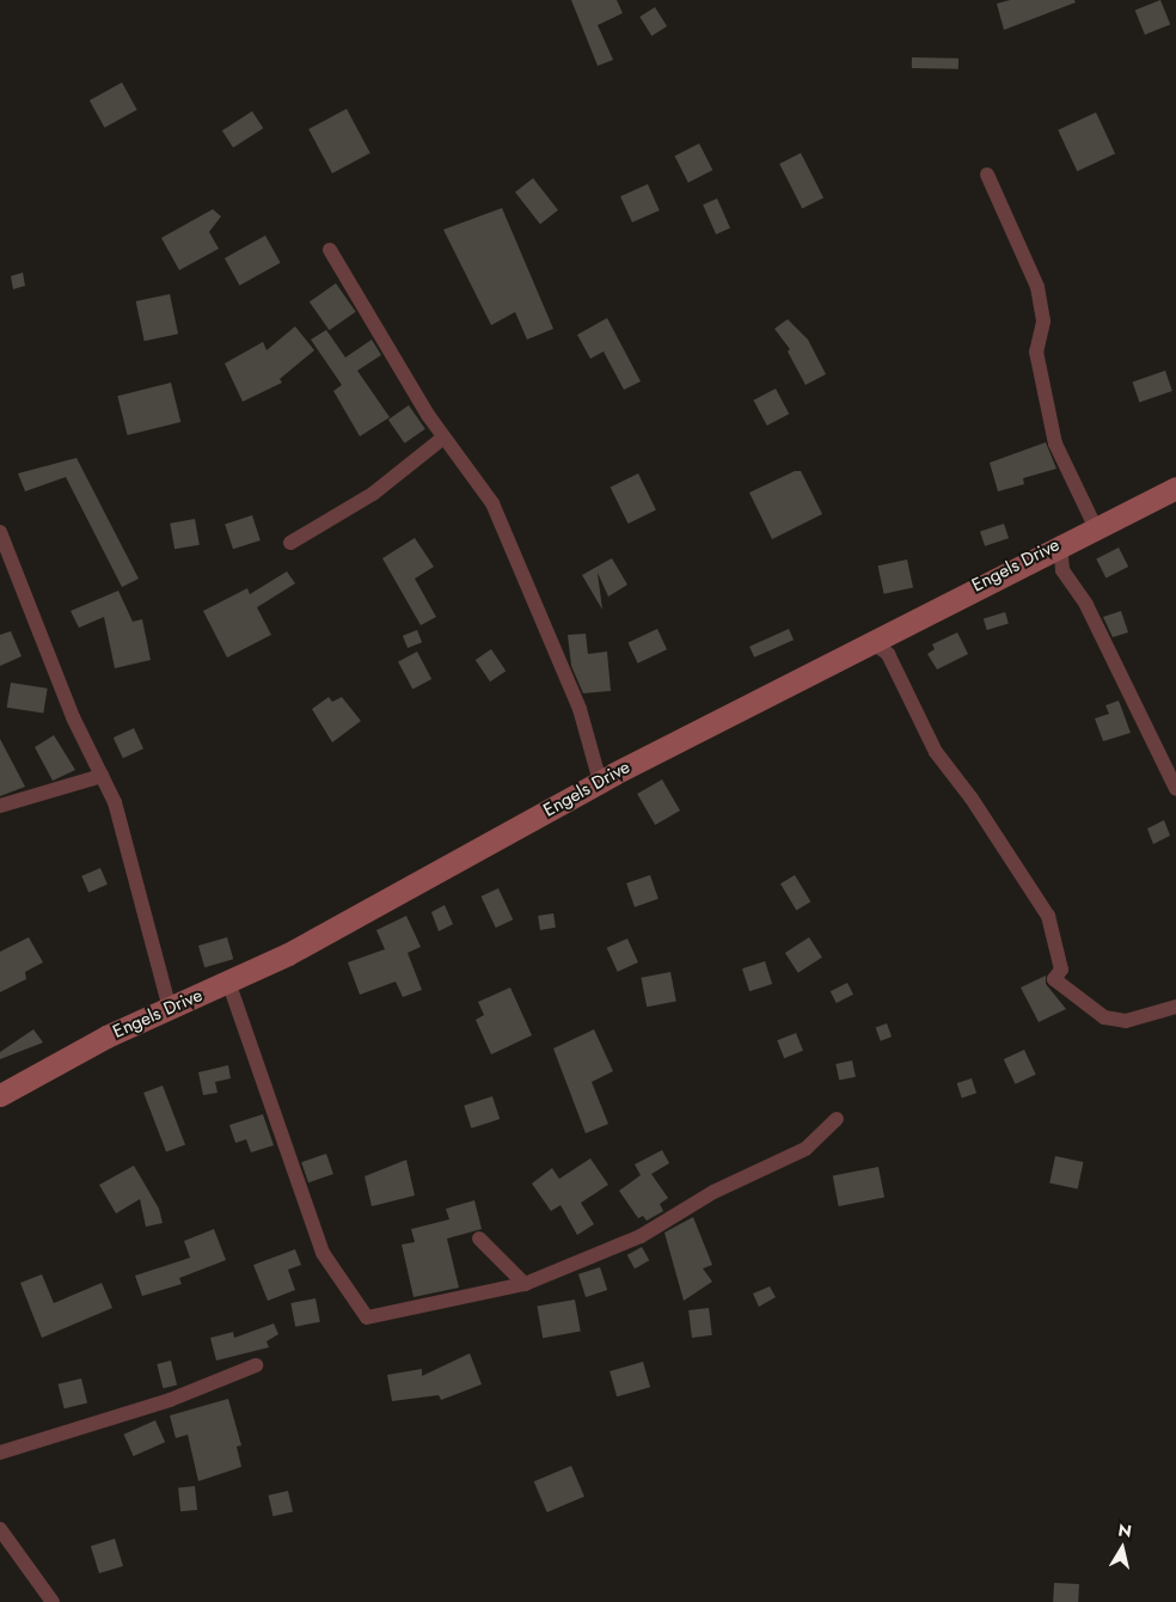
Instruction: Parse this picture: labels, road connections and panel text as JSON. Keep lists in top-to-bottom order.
{
  "streets": {
    "street": ["Engels Drive"]
  },
  "north": "top"
}
